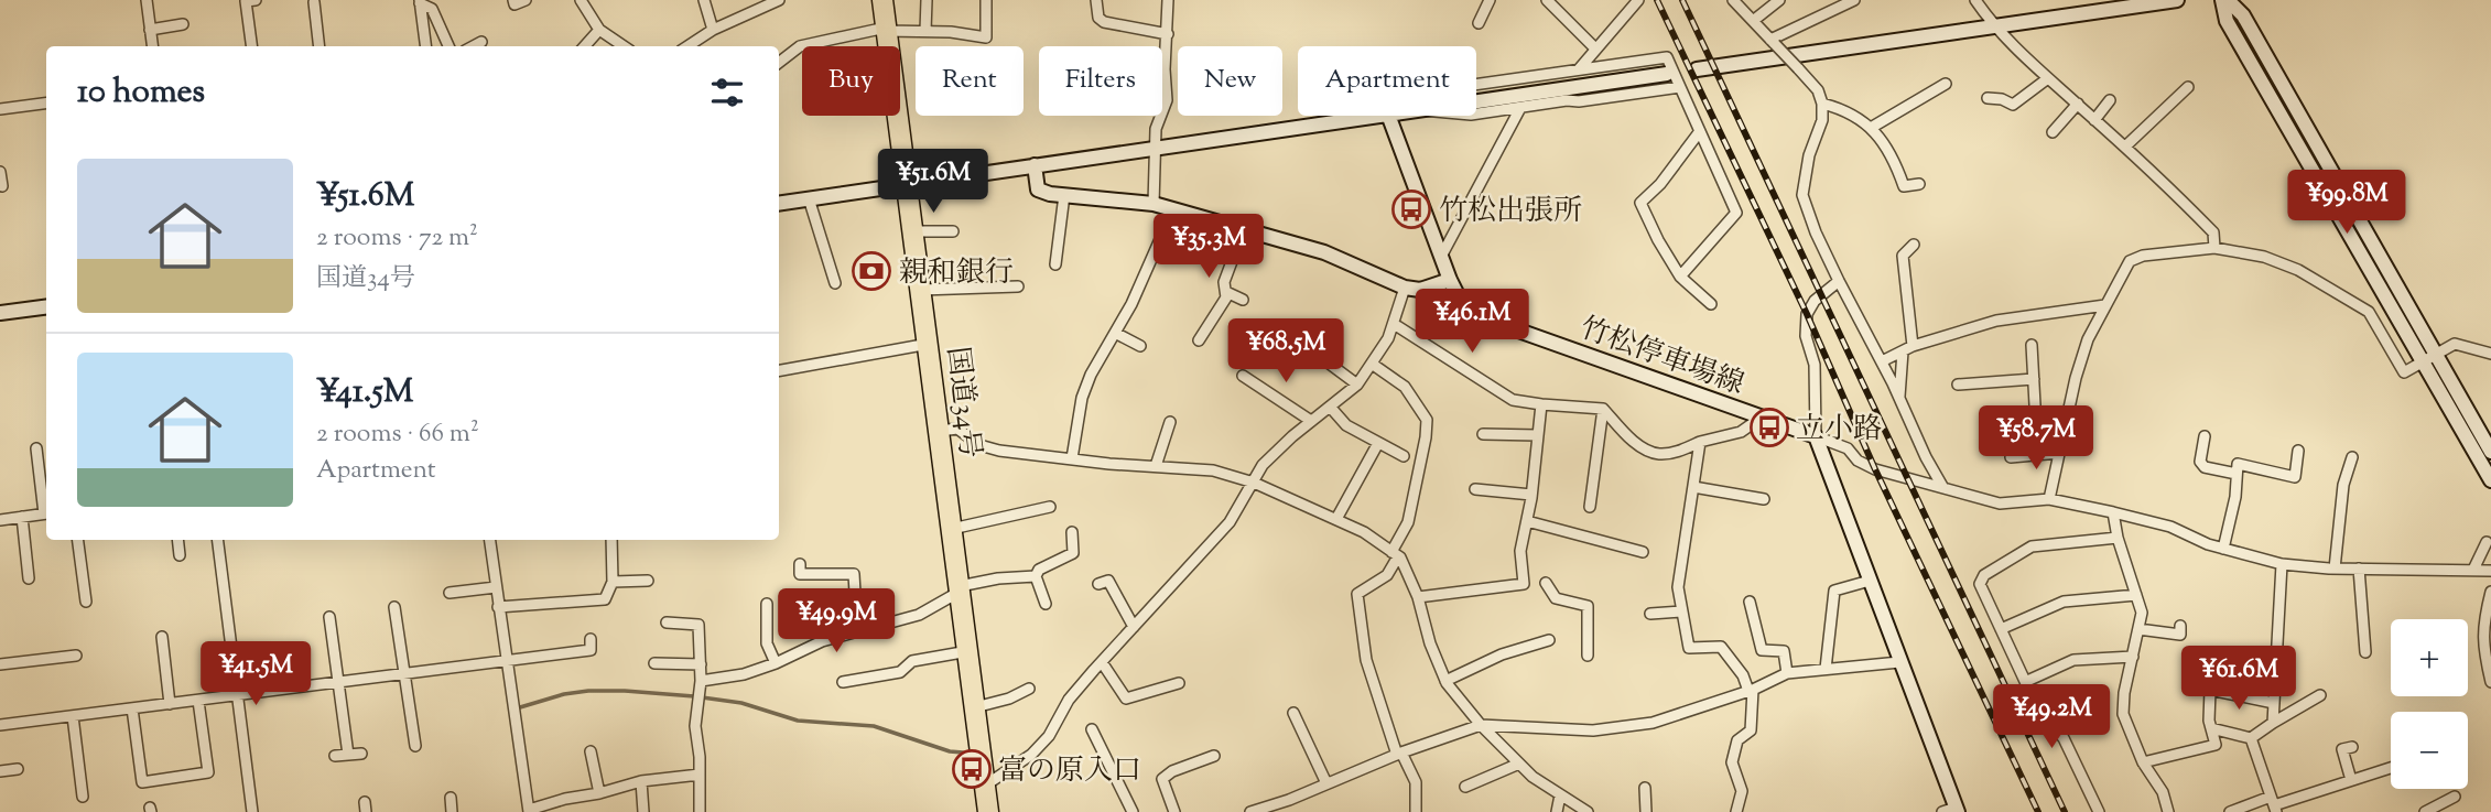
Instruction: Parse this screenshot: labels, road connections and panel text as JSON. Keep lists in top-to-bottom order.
{
  "streets": {
    "highway": ["国道34号"],
    "main road": ["竹松停車場線"]
  },
  "places": {
    "bus stop": ["竹松出張所", "立小路", "富の原入口"],
    "bank": ["親和銀行"]
  },
  "page": {
    "chip": [
      "Buy",
      "Rent",
      "Filters",
      "New",
      "Apartment"
    ],
    "heading": "10 homes",
    "list": [
      {
        "name": "¥51.6M",
        "note": "2 rooms · 72 m² · 国道34号"
      },
      {
        "name": "¥41.5M",
        "note": "2 rooms · 66 m² · Apartment"
      }
    ],
    "price": [
      "¥51.6M",
      "¥99.8M",
      "¥35.3M",
      "¥46.1M",
      "¥68.5M",
      "¥58.7M",
      "¥49.9M",
      "¥41.5M",
      "¥61.6M",
      "¥49.2M"
    ],
    "map_buttons": ["+", "−"]
  }
}
